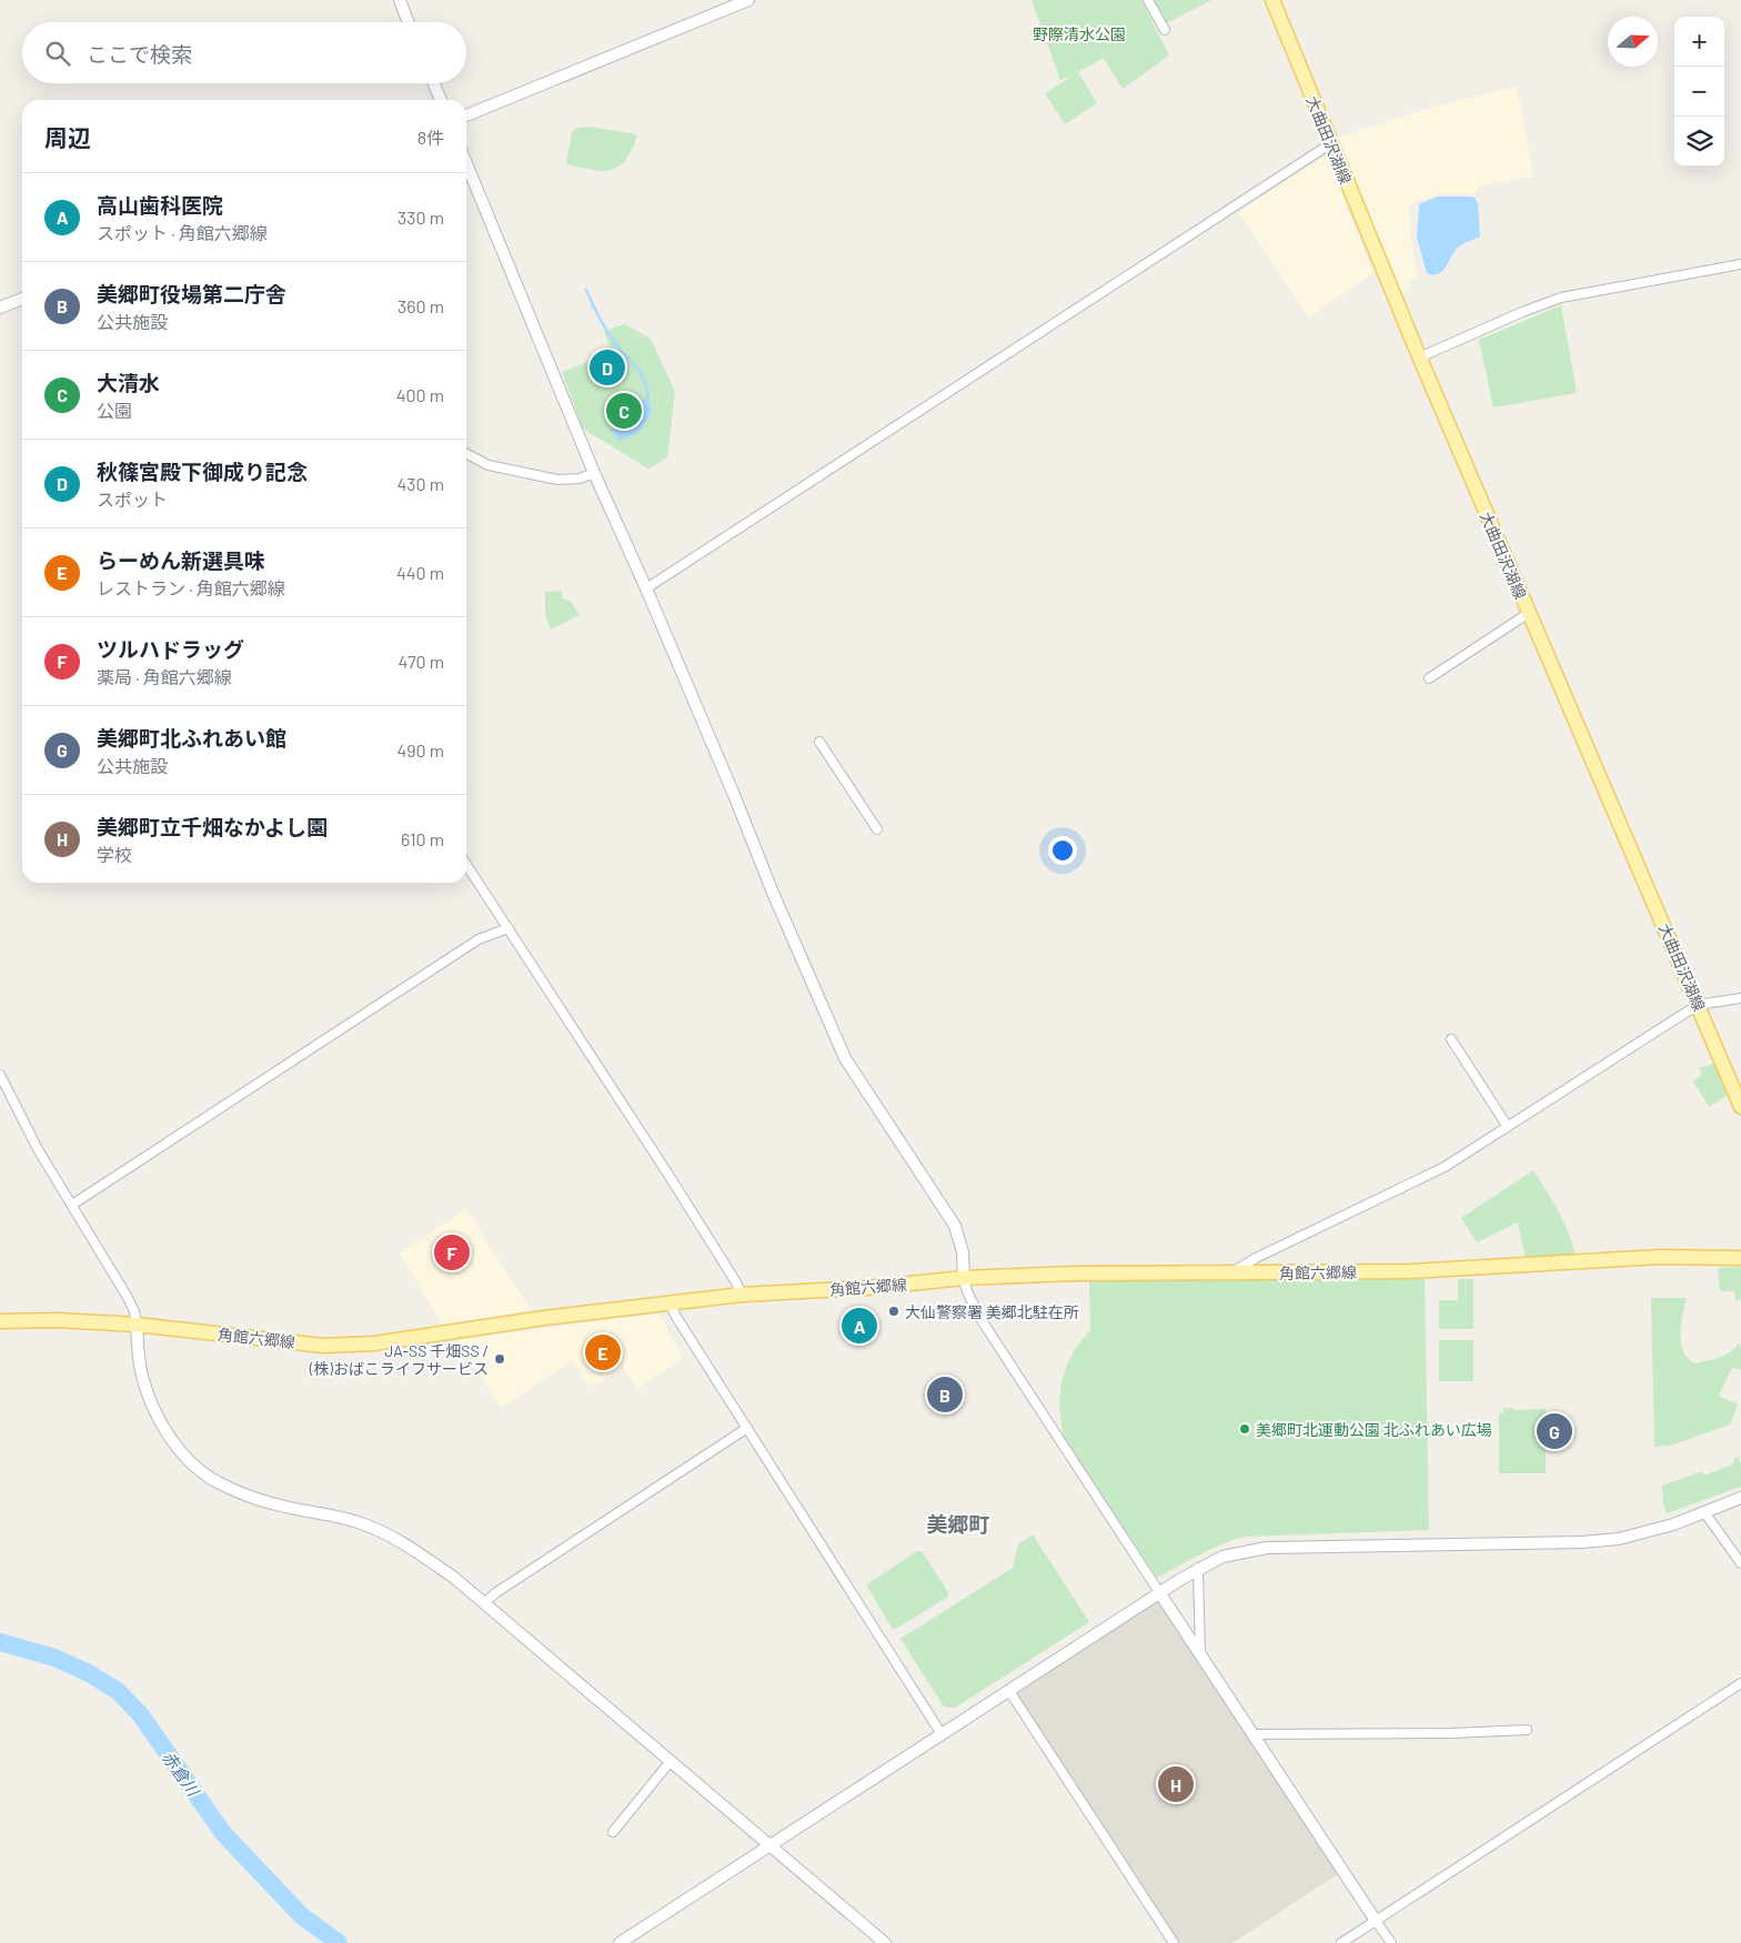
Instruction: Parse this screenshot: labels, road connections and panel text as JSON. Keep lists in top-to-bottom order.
{
  "streets": {
    "main road": ["大曲田沢湖線", "角館六郷線"]
  },
  "districts": ["美郷町"],
  "water": ["赤倉川"],
  "parks": ["野際清水公園"],
  "places": ["大仙警察署 美郷北駐在所", "JA-SS 千畑SS / (株)おばこライフサービス", "美郷町北運動公園 北ふれあい広場"],
  "north": "right",
  "page": {
    "map_buttons": ["+", "−"],
    "search": "ここで検索",
    "heading": ["周辺", "8件"],
    "list": [
      {
        "mark": "A",
        "name": "高山歯科医院",
        "note": "スポット · 角館六郷線",
        "value": "330 m"
      },
      {
        "mark": "B",
        "name": "美郷町役場第二庁舎",
        "note": "公共施設",
        "value": "360 m"
      },
      {
        "mark": "C",
        "name": "大清水",
        "note": "公園",
        "value": "400 m"
      },
      {
        "mark": "D",
        "name": "秋篠宮殿下御成り記念",
        "note": "スポット",
        "value": "430 m"
      },
      {
        "mark": "E",
        "name": "らーめん新選具味",
        "note": "レストラン · 角館六郷線",
        "value": "440 m"
      },
      {
        "mark": "F",
        "name": "ツルハドラッグ",
        "note": "薬局 · 角館六郷線",
        "value": "470 m"
      },
      {
        "mark": "G",
        "name": "美郷町北ふれあい館",
        "note": "公共施設",
        "value": "490 m"
      },
      {
        "mark": "H",
        "name": "美郷町立千畑なかよし園",
        "note": "学校",
        "value": "610 m"
      }
    ],
    "pins": [
      "D",
      "C",
      "F",
      "A",
      "E",
      "B",
      "G",
      "H"
    ]
  }
}
